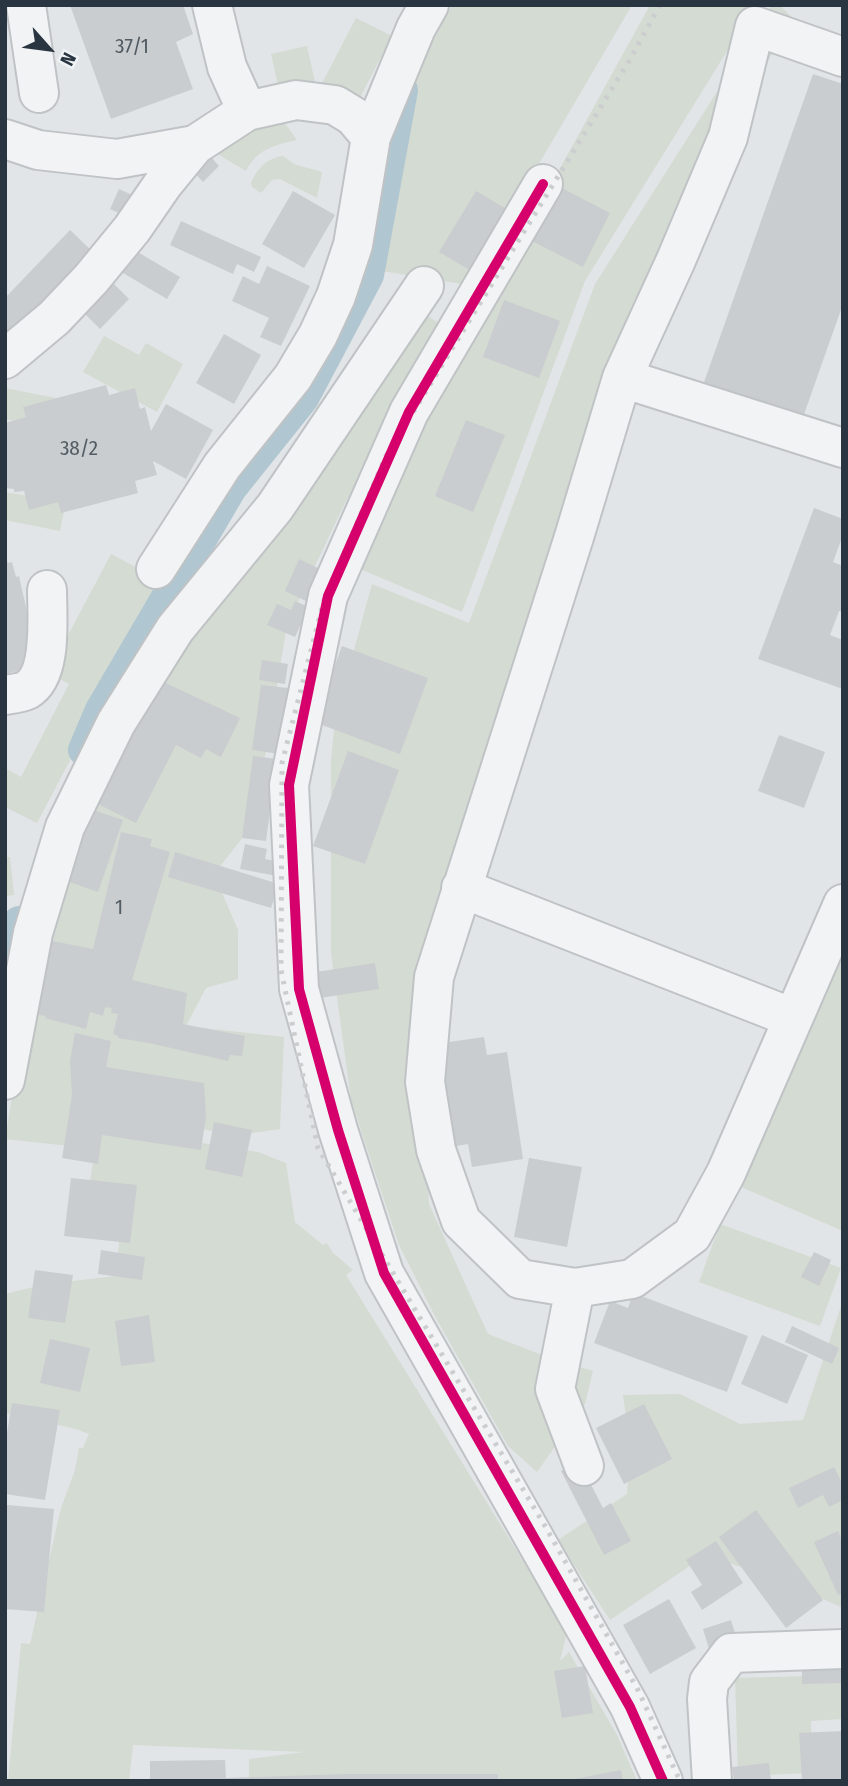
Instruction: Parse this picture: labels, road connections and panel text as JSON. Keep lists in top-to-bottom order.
{
  "house_numbers": ["37/1", "38/2", "1"],
  "north": "bottom right"
}
